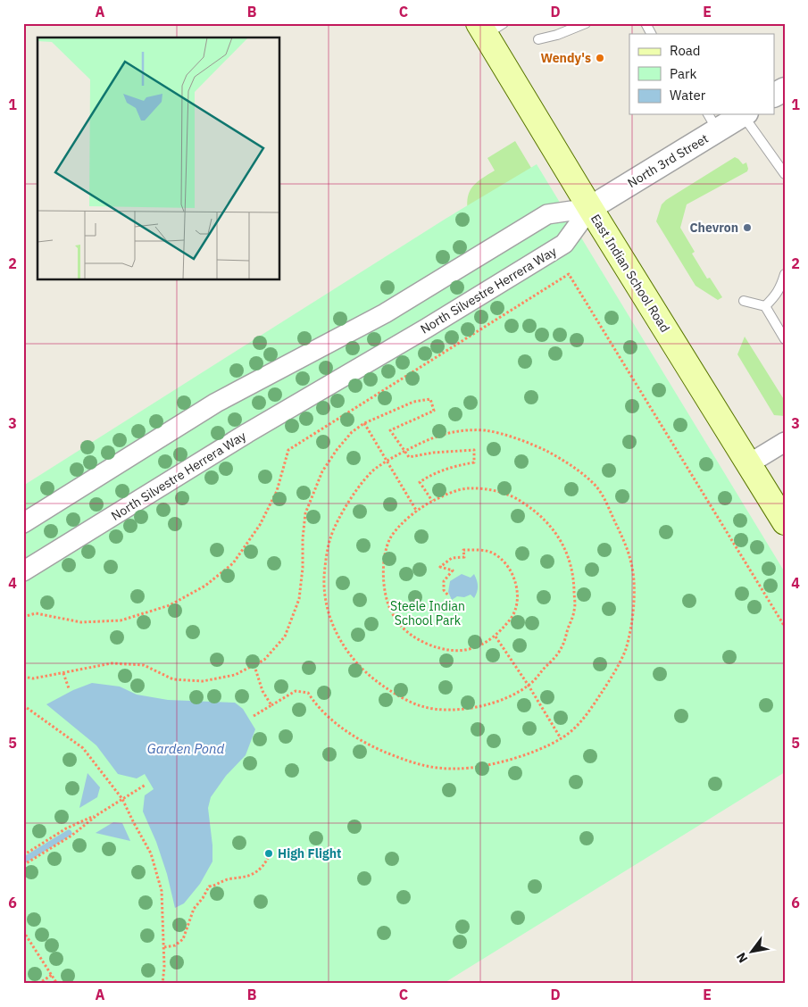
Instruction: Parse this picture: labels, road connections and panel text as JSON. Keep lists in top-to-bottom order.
{
  "streets": {
    "main road": ["East Indian School Road"],
    "street": ["North 3rd Street", "North Silvestre Herrera Way"]
  },
  "crossings": [
    ["North 3rd Street", "East Indian School Road"],
    ["North 3rd Street", "North Silvestre Herrera Way"],
    ["East Indian School Road", "North Silvestre Herrera Way"]
  ],
  "water": ["Garden Pond"],
  "parks": ["Steele Indian School Park"],
  "places": ["Wendy's", "Chevron", "High Flight"],
  "legend": ["Road", "Park", "Water"],
  "north": "bottom left",
  "grid": {
    "columns": [
      "A",
      "B",
      "C",
      "D",
      "E"
    ],
    "rows": [
      "1",
      "2",
      "3",
      "4",
      "5",
      "6"
    ]
  }
}
